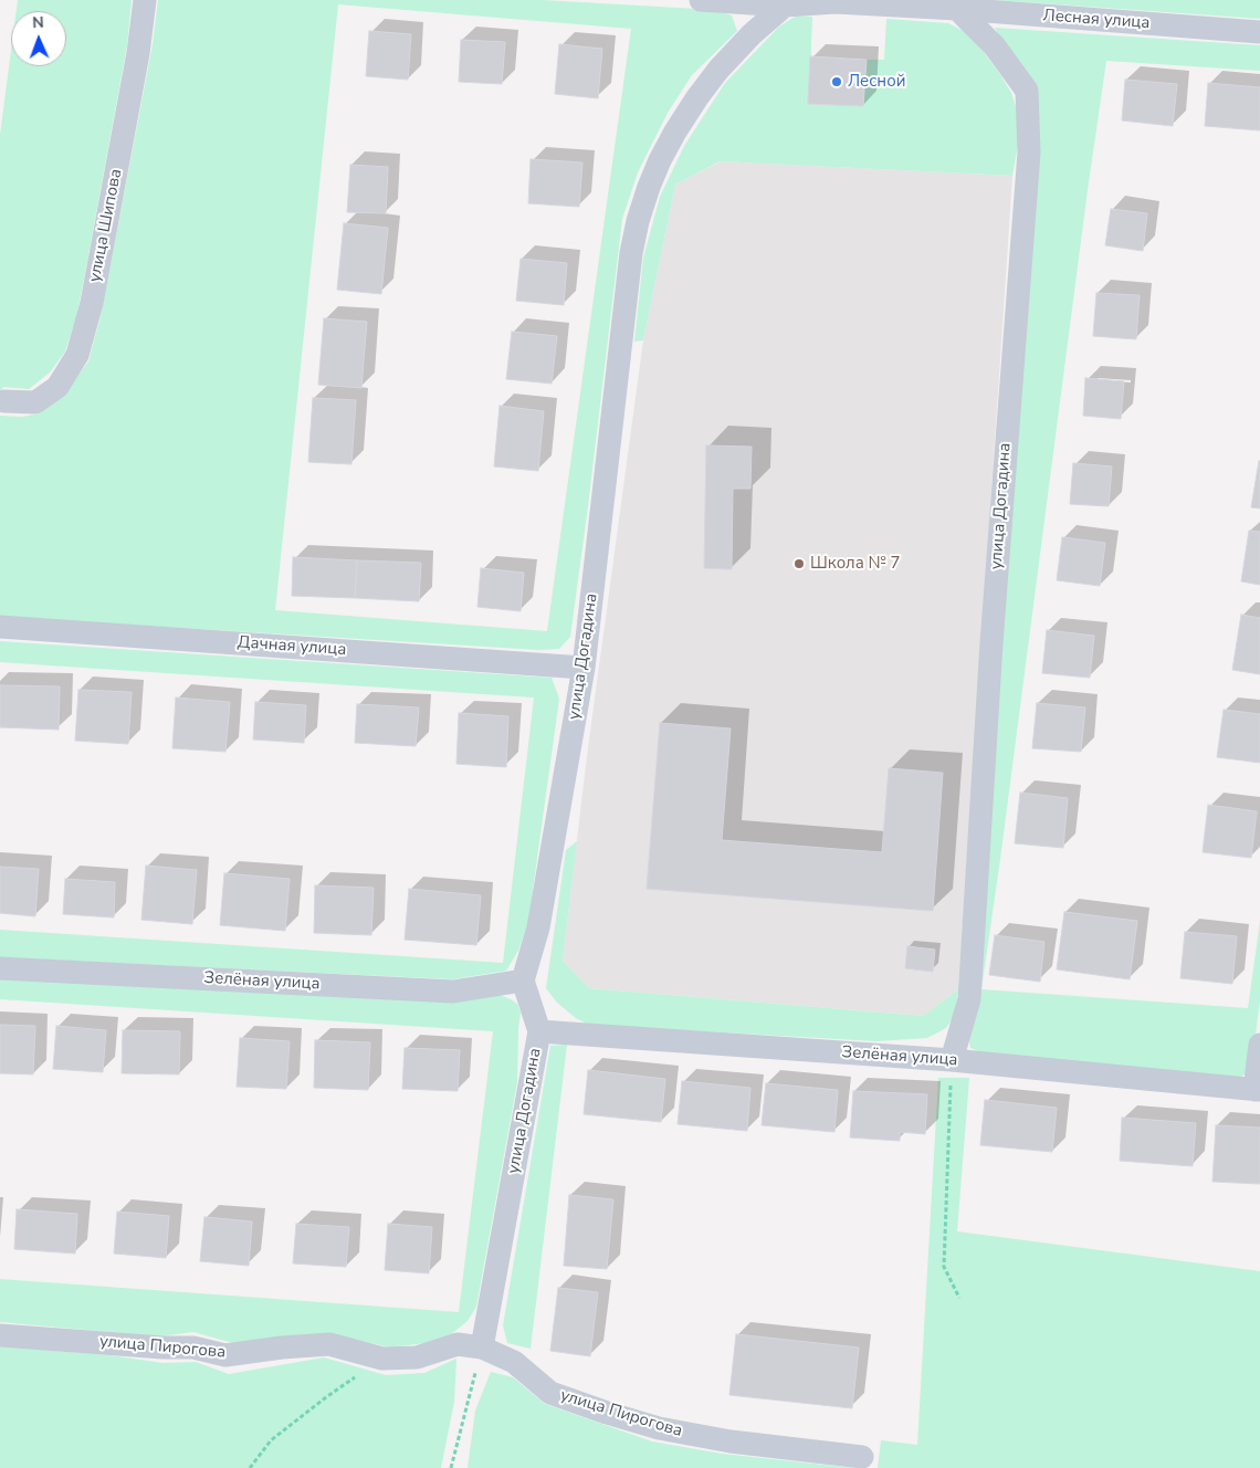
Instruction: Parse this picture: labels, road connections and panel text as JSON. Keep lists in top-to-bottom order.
{
  "streets": {
    "street": [
      "Лесная улица",
      "улица Шипова",
      "улица Догадина",
      "Дачная улица",
      "Зелёная улица",
      "улица Пирогова"
    ]
  },
  "crossings": [
    ["Лесная улица", "улица Догадина"],
    ["улица Догадина", "Дачная улица"],
    ["улица Догадина", "Зелёная улица"],
    ["улица Догадина", "улица Пирогова"]
  ],
  "places": ["Лесной", "Школа № 7"],
  "north": "top"
}
